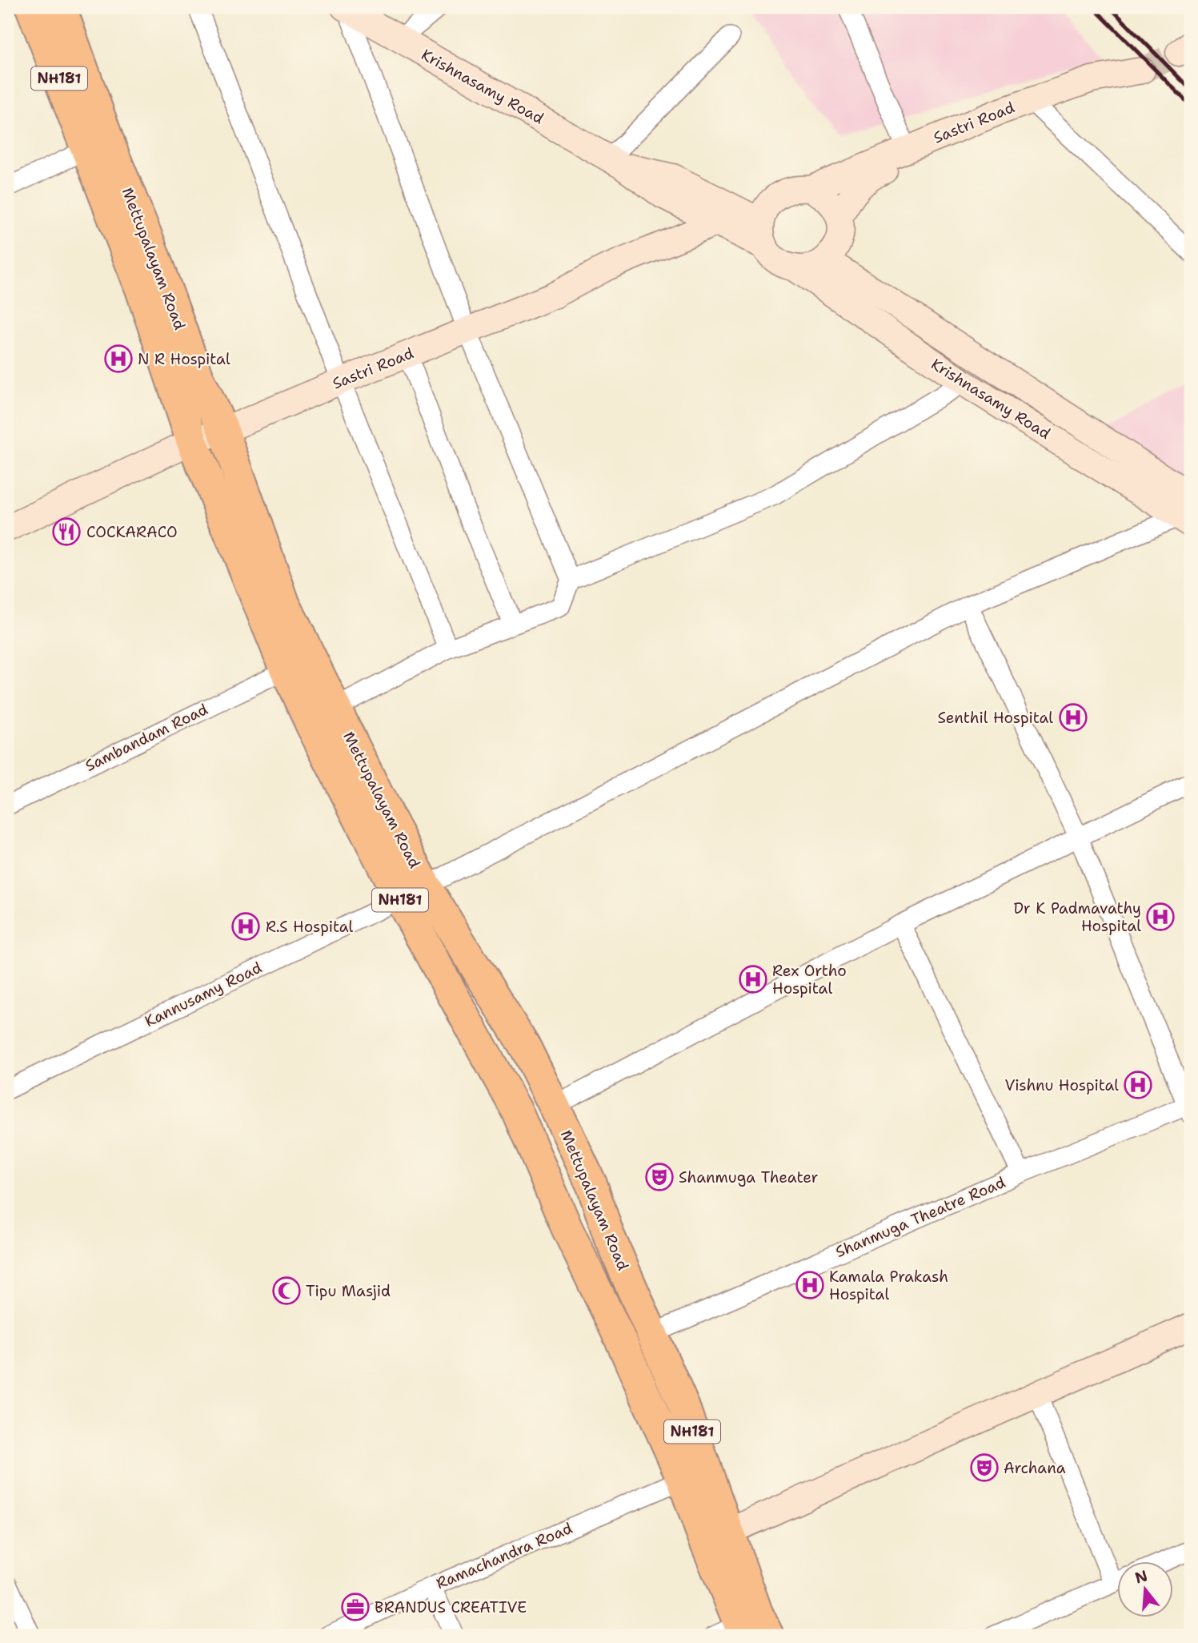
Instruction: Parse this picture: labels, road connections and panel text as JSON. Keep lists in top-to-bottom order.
{
  "streets": {
    "highway": ["NH181", "Mettupalayam Road"],
    "main road": ["Krishnasamy Road", "Sastri Road"],
    "street": [
      "Sambandam Road",
      "Kannusamy Road",
      "Shanmuga Theatre Road",
      "Ramachandra Road"
    ]
  },
  "crossings": [
    ["NH181", "Mettupalayam Road"],
    ["Krishnasamy Road", "Sastri Road"],
    ["Krishnasamy Road", "Kannusamy Road"],
    ["Sastri Road", "Mettupalayam Road"],
    ["Mettupalayam Road", "Sambandam Road"],
    ["Mettupalayam Road", "Kannusamy Road"],
    ["Mettupalayam Road", "Shanmuga Theatre Road"],
    ["Mettupalayam Road", "Ramachandra Road"]
  ],
  "places": {
    "hospital": [
      "N R Hospital",
      "Senthil Hospital",
      "Dr K Padmavathy Hospital",
      "R.S Hospital",
      "Rex Ortho Hospital",
      "Vishnu Hospital",
      "Kamala Prakash Hospital"
    ],
    "restaurant": ["COCKARACO"],
    "theatre": ["Shanmuga Theater", "Archana"],
    "mosque": ["Tipu Masjid"],
    "office": ["BRANDUS CREATIVE"]
  },
  "north": "top"
}
